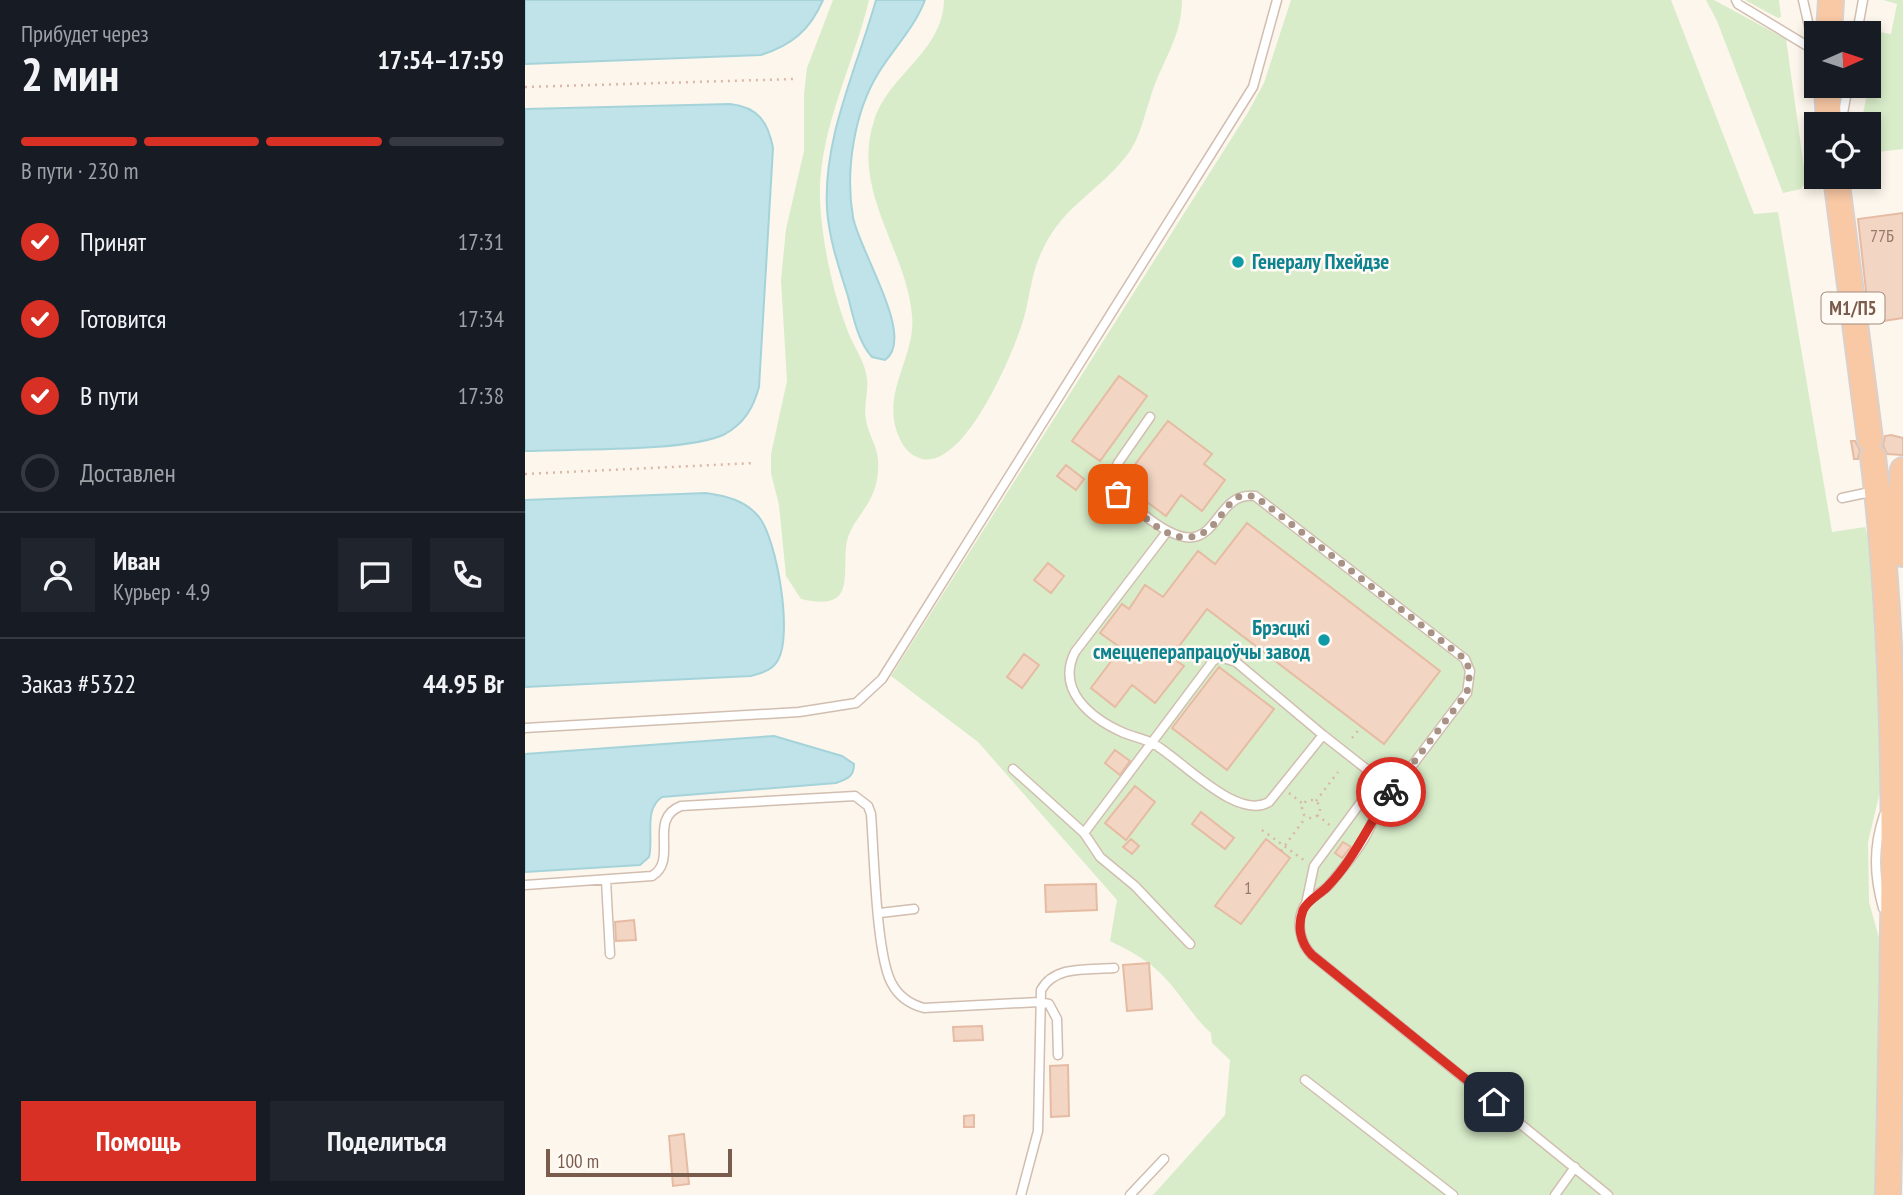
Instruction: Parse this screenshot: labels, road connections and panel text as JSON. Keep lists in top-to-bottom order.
{
  "streets": {
    "highway": ["М1/П5"]
  },
  "places": ["Генералу Пхейдзе", "Брэсцкі смеццеперапрацоўчы завод"],
  "house_numbers": ["77Б", "1"],
  "scale_bar": "100 m",
  "north": "right",
  "page": {
    "heading": ["2 мин", "Прибудет через", "17:54–17:59"],
    "panel": [
      "Иван",
      "Курьер · 4.9",
      "Заказ #5322",
      "44.95 Br"
    ],
    "bar": "В пути · 230 m",
    "list": [
      ["Принят", "17:31"],
      ["Готовится", "17:34"],
      ["В пути", "17:38"],
      "Доставлен"
    ],
    "buttons": ["Помощь", "Поделиться"],
    "scale": "100 m"
  }
}
